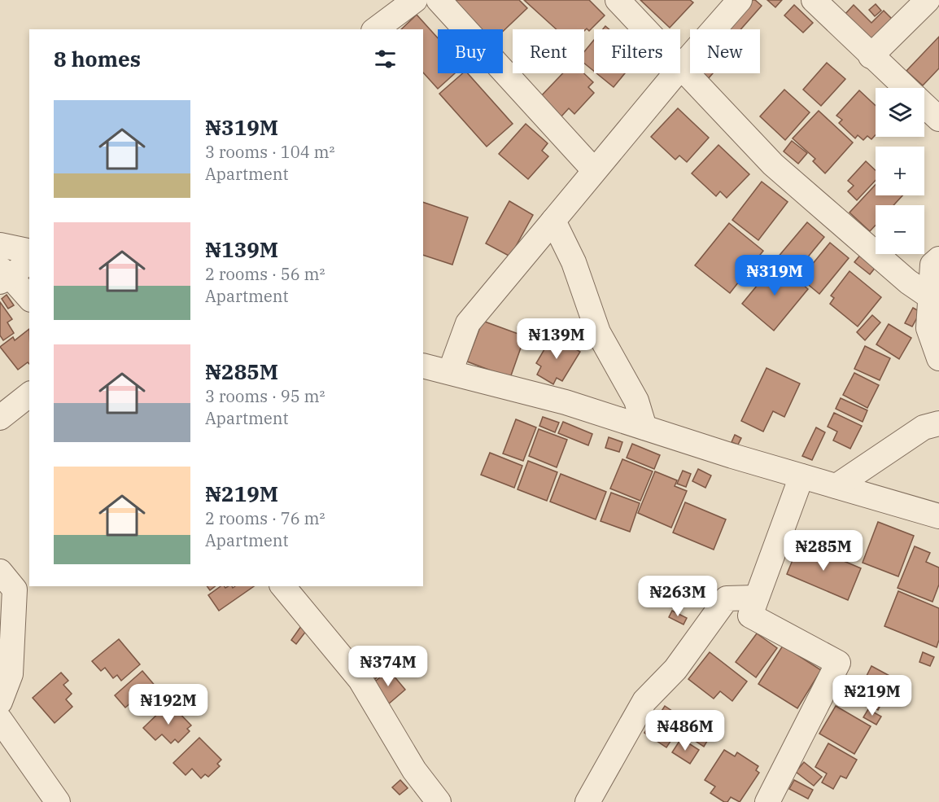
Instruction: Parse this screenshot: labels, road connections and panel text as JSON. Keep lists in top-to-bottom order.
{
  "page": {
    "chip": [
      "Buy",
      "Rent",
      "Filters",
      "New"
    ],
    "heading": "8 homes",
    "map_buttons": ["+", "−"],
    "list": [
      {
        "name": "₦319M",
        "note": "3 rooms · 104 m² · Apartment"
      },
      {
        "name": "₦139M",
        "note": "2 rooms · 56 m² · Apartment"
      },
      {
        "name": "₦285M",
        "note": "3 rooms · 95 m² · Apartment"
      },
      {
        "name": "₦219M",
        "note": "2 rooms · 76 m² · Apartment"
      }
    ],
    "price": [
      "₦319M",
      "₦139M",
      "₦285M",
      "₦263M",
      "₦374M",
      "₦219M",
      "₦192M",
      "₦486M"
    ]
  }
}
